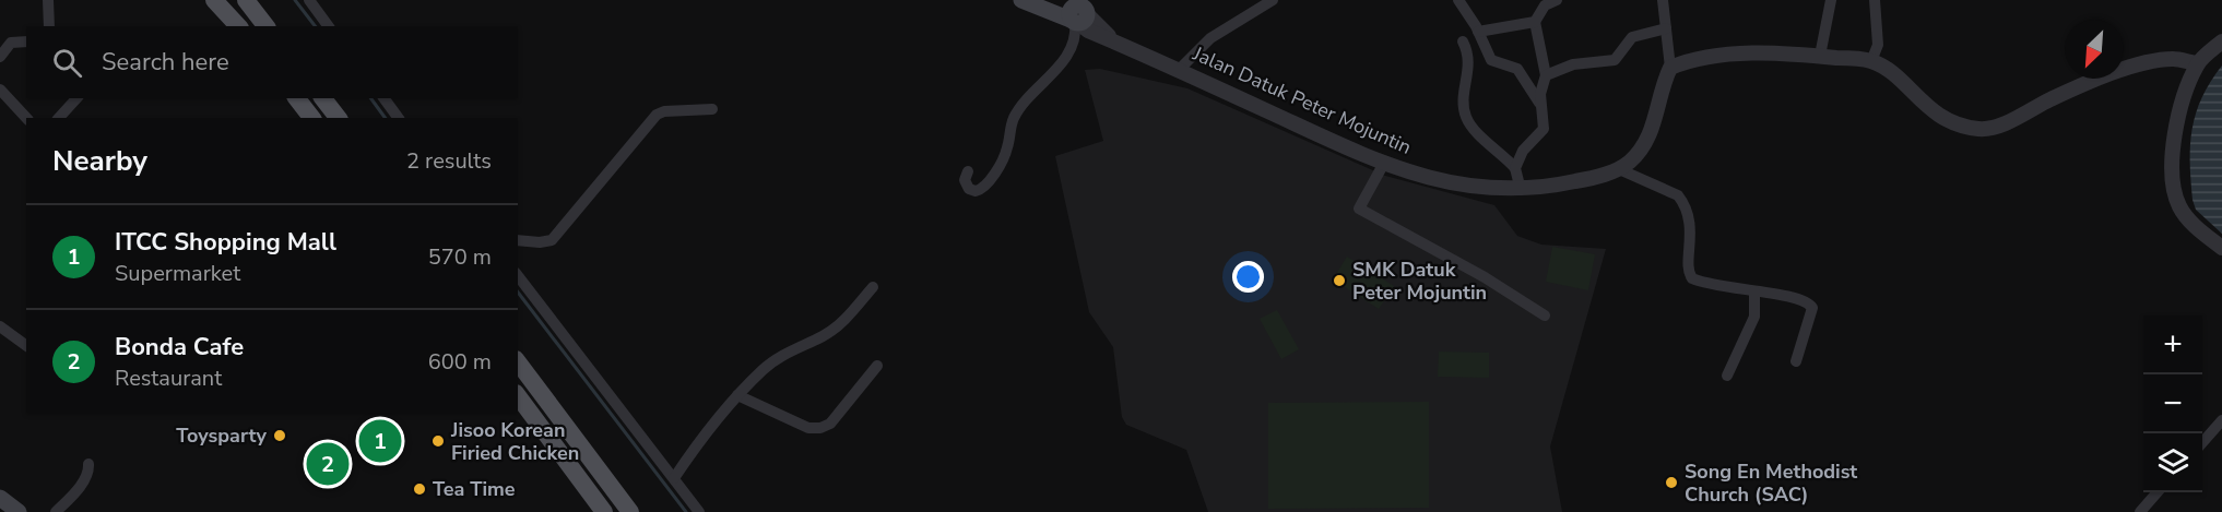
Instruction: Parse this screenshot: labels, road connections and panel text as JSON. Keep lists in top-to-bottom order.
{
  "streets": {
    "street": ["Jalan Datuk Peter Mojuntin"]
  },
  "places": [
    "SMK Datuk Peter Mojuntin",
    "Toysparty",
    "Jisoo Korean Firied Chicken",
    "Song En Methodist Church (SAC)",
    "Tea Time"
  ],
  "north": "bottom left",
  "page": {
    "search": "Search here",
    "heading": ["Nearby", "2 results"],
    "list": [
      {
        "mark": "1",
        "name": "ITCC Shopping Mall",
        "note": "Supermarket",
        "value": "570 m"
      },
      {
        "mark": "2",
        "name": "Bonda Cafe",
        "note": "Restaurant",
        "value": "600 m"
      }
    ],
    "map_buttons": ["+", "−"],
    "pins": ["1", "2"]
  }
}
